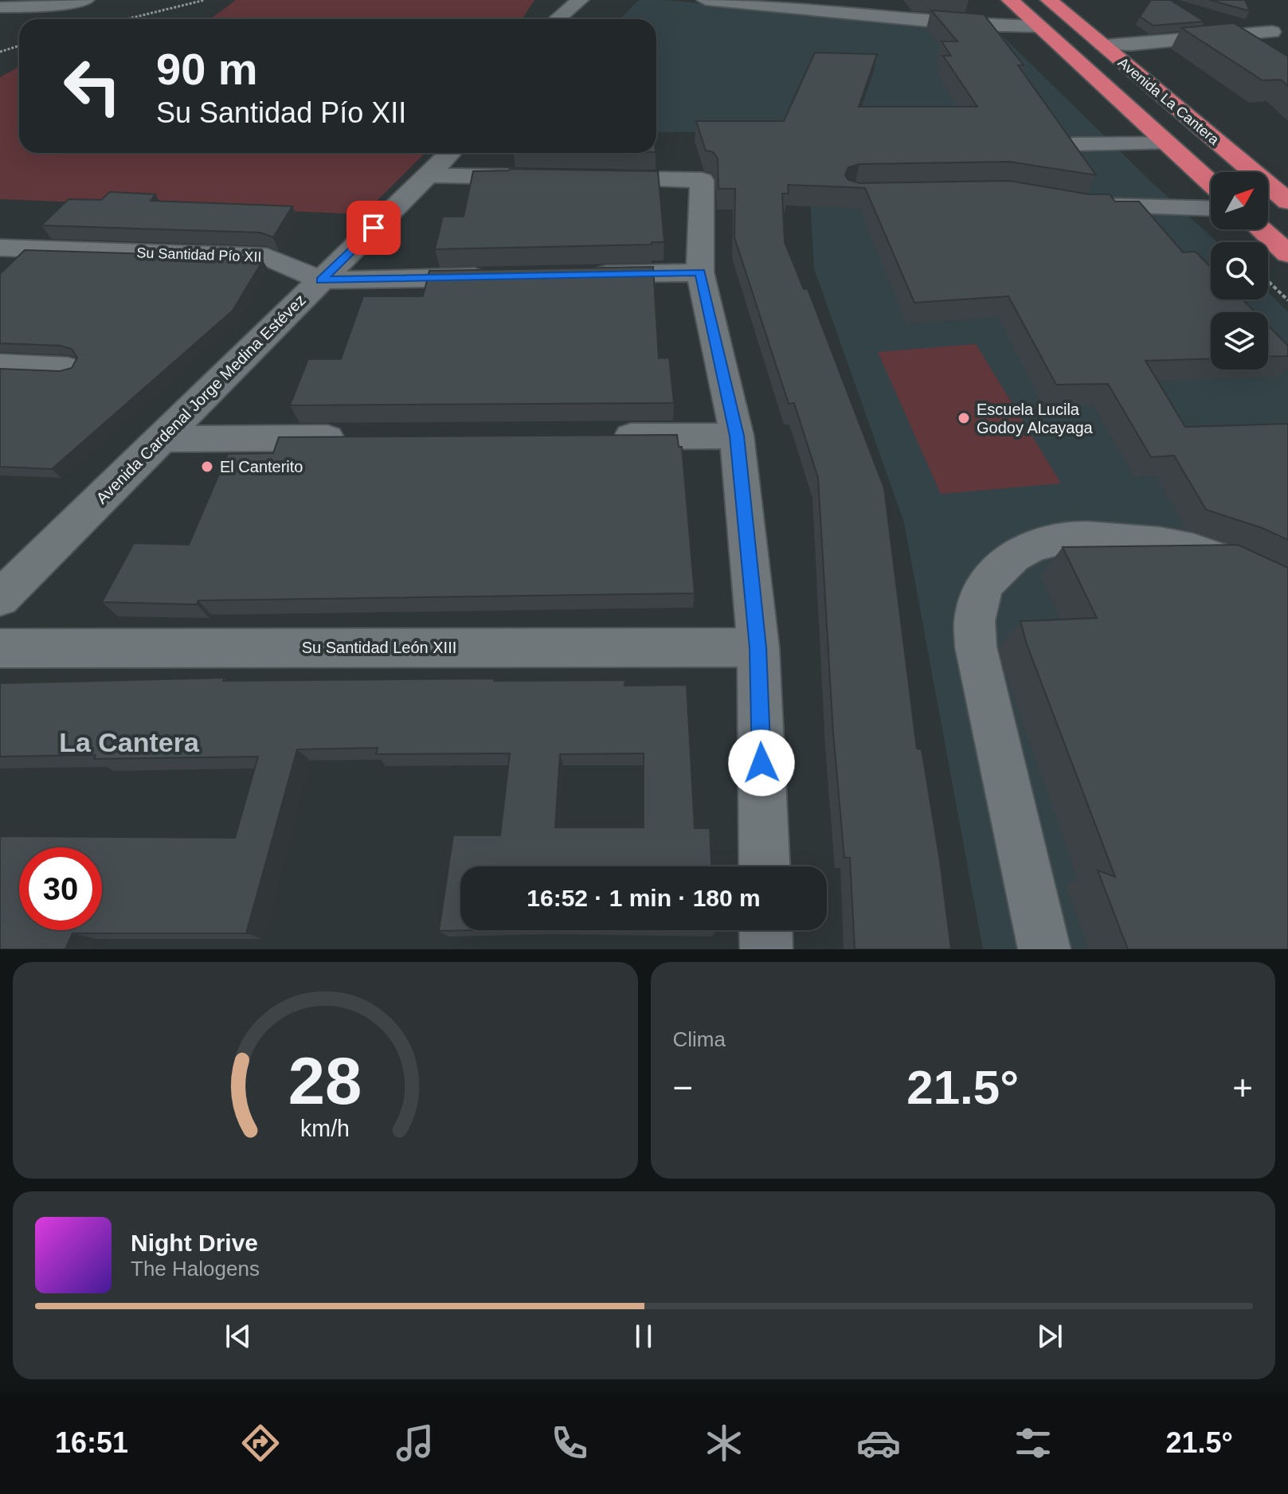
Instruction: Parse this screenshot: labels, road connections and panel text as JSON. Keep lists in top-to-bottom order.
{
  "streets": {
    "highway": ["Avenida La Cantera"],
    "street": ["Su Santidad Pío XII", "Avenida Cardenal Jorge Medina Estévez", "Su Santidad León XIII"]
  },
  "crossings": [
    ["Su Santidad Pío XII", "Avenida Cardenal Jorge Medina Estévez"]
  ],
  "districts": ["La Cantera"],
  "places": ["Escuela Lucila Godoy Alcayaga", "El Canterito"],
  "north": "top right",
  "page": {
    "turn": ["90 m", "Su Santidad Pío XII"],
    "limit": "30",
    "trip": "16:52 · 1 min · 180 m",
    "tile": "Clima",
    "heat": ["−", "21.5°", "+"],
    "song": ["Night Drive", "The Halogens"],
    "tabs": ["16:51", "21.5°"],
    "gauge": ["28", "km/h"]
  }
}
